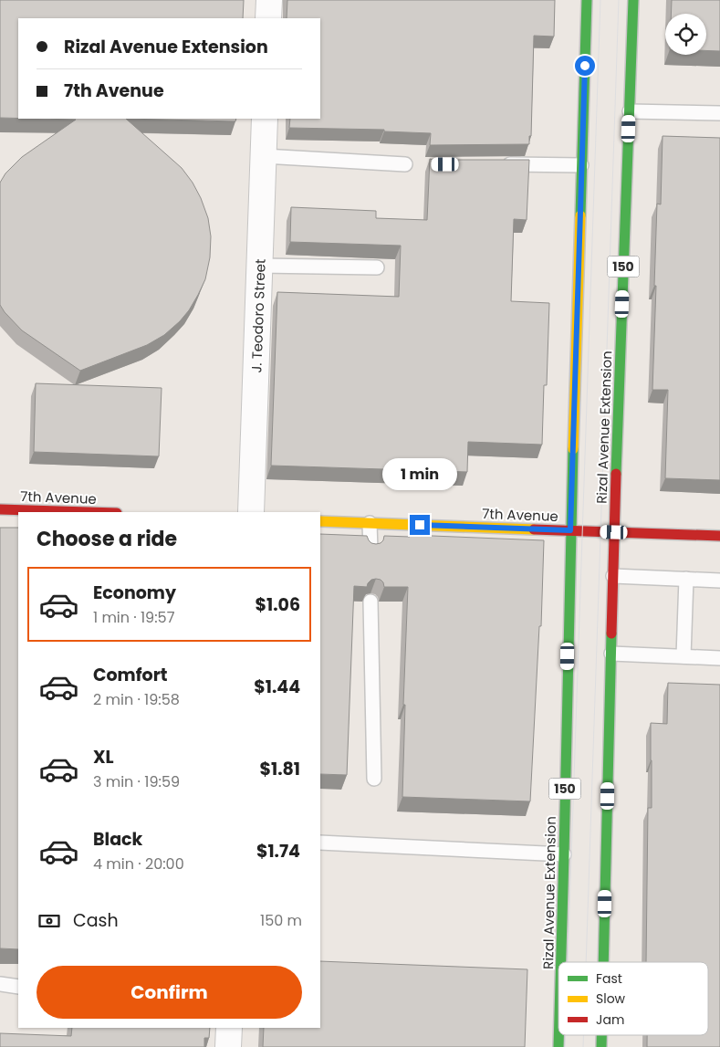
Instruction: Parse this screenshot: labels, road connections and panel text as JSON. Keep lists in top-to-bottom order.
{
  "streets": {
    "main road": ["150", "Rizal Avenue Extension", "7th Avenue"],
    "street": ["J. Teodoro Street"]
  },
  "crossings": [
    ["Rizal Avenue Extension", "7th Avenue"]
  ],
  "legend": ["Fast", "Slow", "Jam"],
  "page": {
    "banner": ["Rizal Avenue Extension", "7th Avenue"],
    "bubble": "1 min",
    "heading": "Choose a ride",
    "list": [
      {
        "name": "Economy",
        "note": "1 min · 19:57",
        "value": "$1.06"
      },
      {
        "name": "Comfort",
        "note": "2 min · 19:58",
        "value": "$1.44"
      },
      {
        "name": "XL",
        "note": "3 min · 19:59",
        "value": "$1.81"
      },
      {
        "name": "Black",
        "note": "4 min · 20:00",
        "value": "$1.74"
      }
    ],
    "pay": ["Cash", "150 m"],
    "buttons": "Confirm"
  }
}
